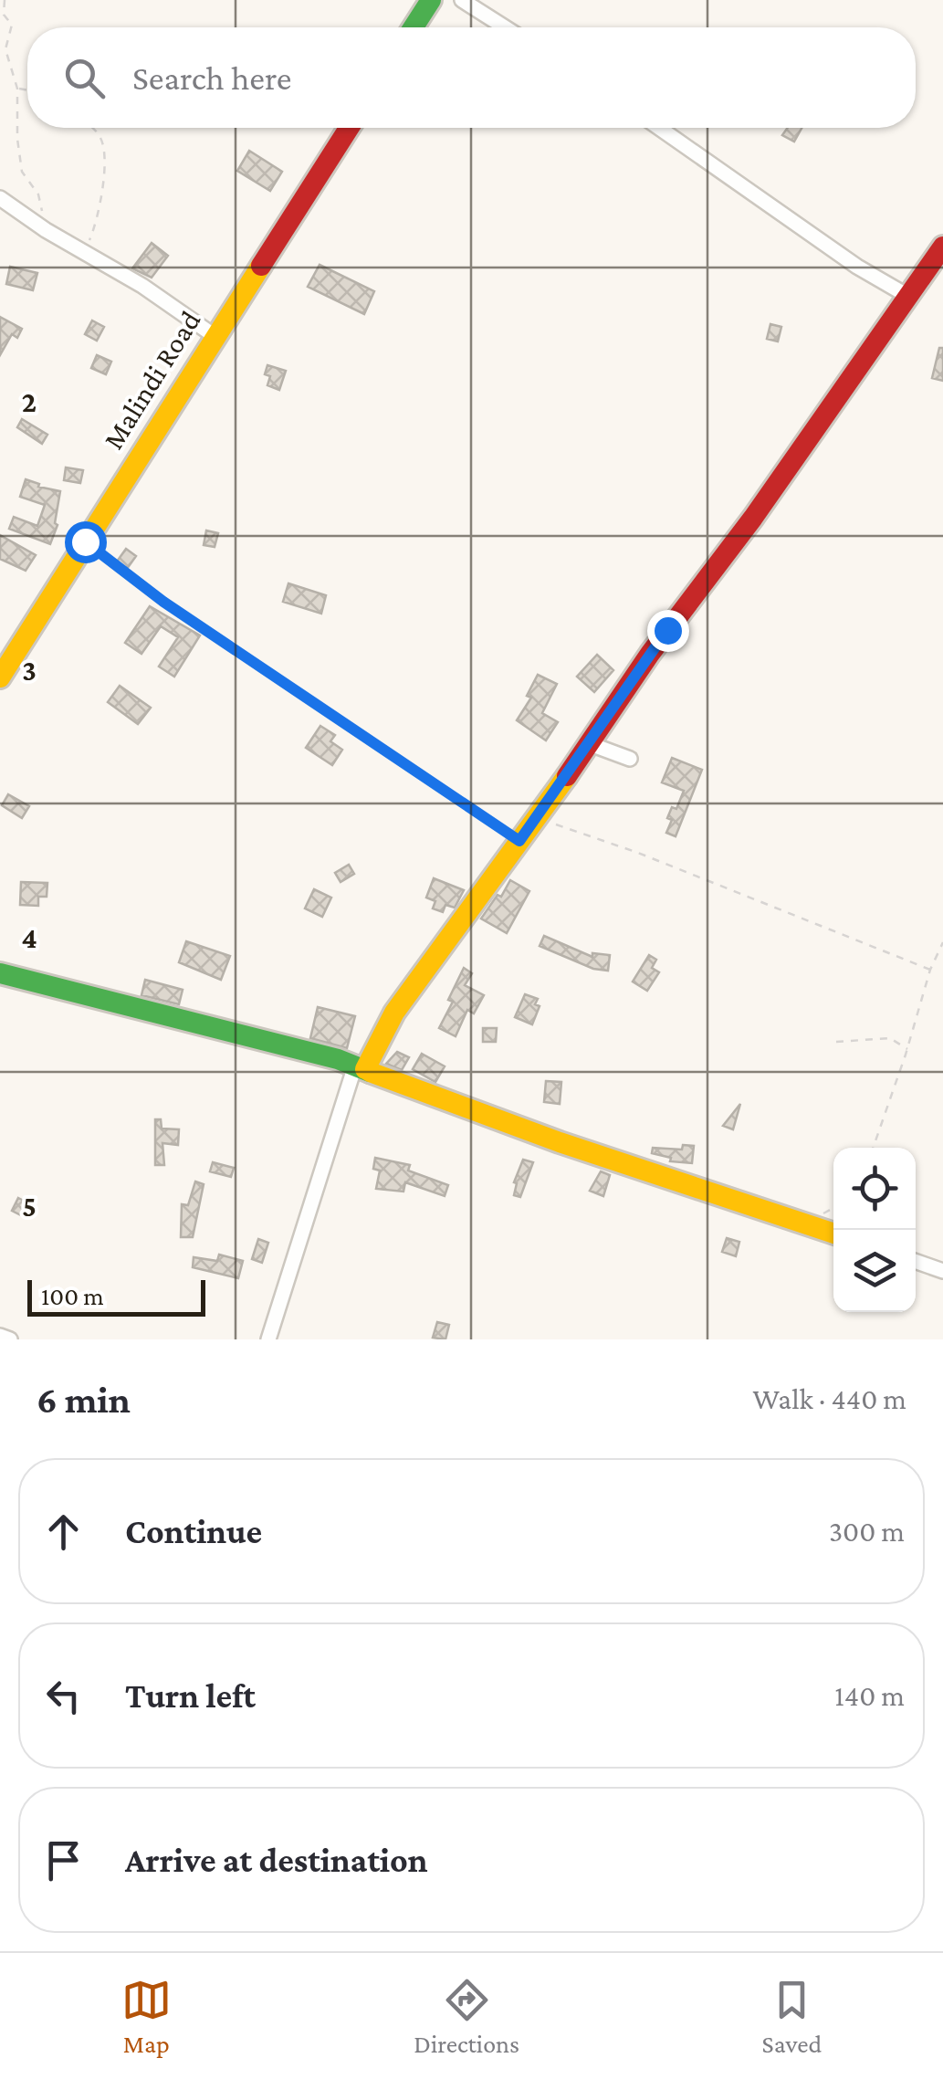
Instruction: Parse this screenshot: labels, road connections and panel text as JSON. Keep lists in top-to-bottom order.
{
  "streets": {
    "main road": ["Malindi Road"]
  },
  "scale_bar": "100 m",
  "page": {
    "search": "Search here",
    "scale": "100 m",
    "heading": ["6 min", "Walk · 440 m"],
    "list": [
      ["Continue", "300 m"],
      ["Turn left", "140 m"],
      "Arrive at destination"
    ],
    "nav": ["Map", "Directions", "Saved"]
  },
  "grid": {
    "rows": [
      "2",
      "3",
      "4",
      "5"
    ]
  }
}
